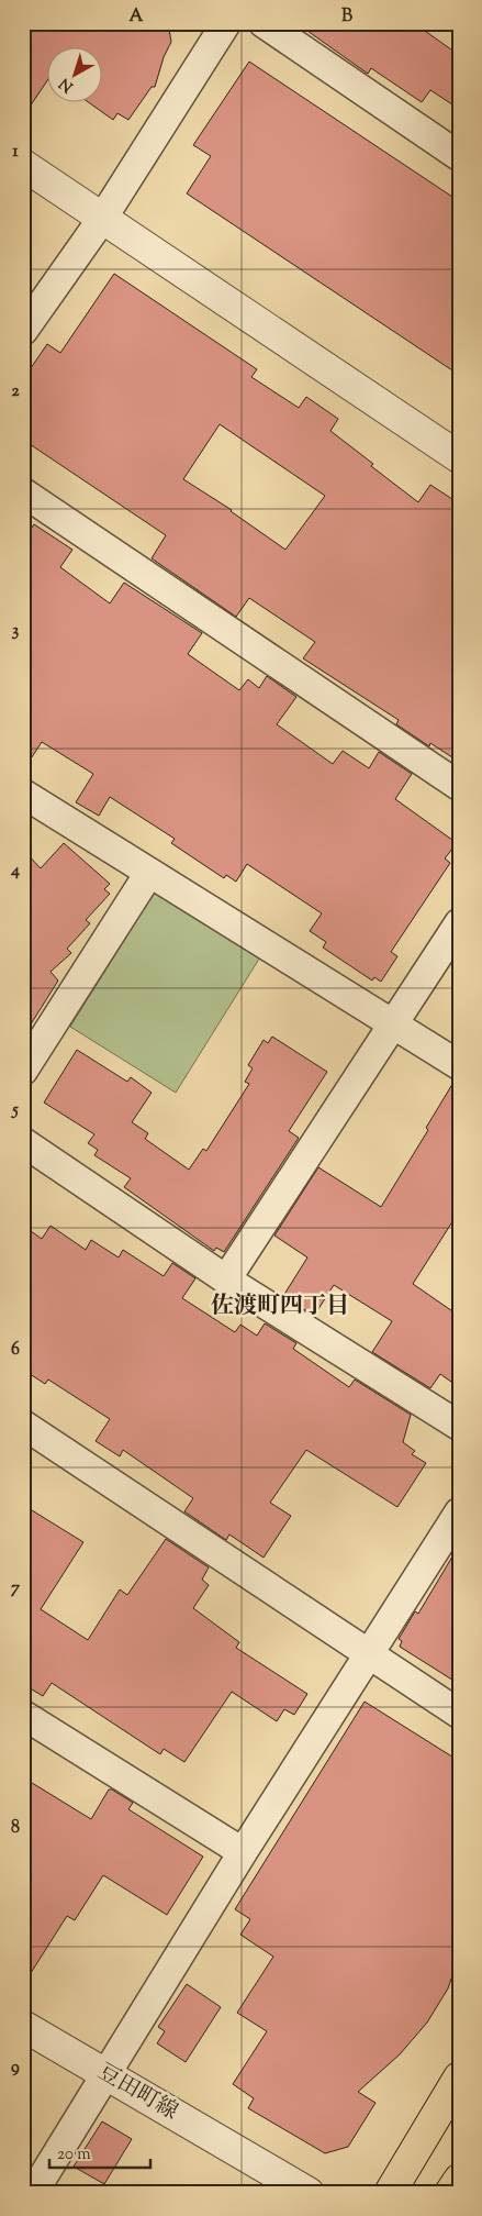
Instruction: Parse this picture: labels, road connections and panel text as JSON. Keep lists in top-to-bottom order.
{
  "streets": {
    "street": ["豆田町線"]
  },
  "districts": ["佐渡町四丁目"],
  "scale_bar": "20 m",
  "north": "bottom left",
  "grid": {
    "columns": ["A", "B"],
    "rows": [
      "1",
      "2",
      "3",
      "4",
      "5",
      "6",
      "7",
      "8",
      "9"
    ]
  }
}
